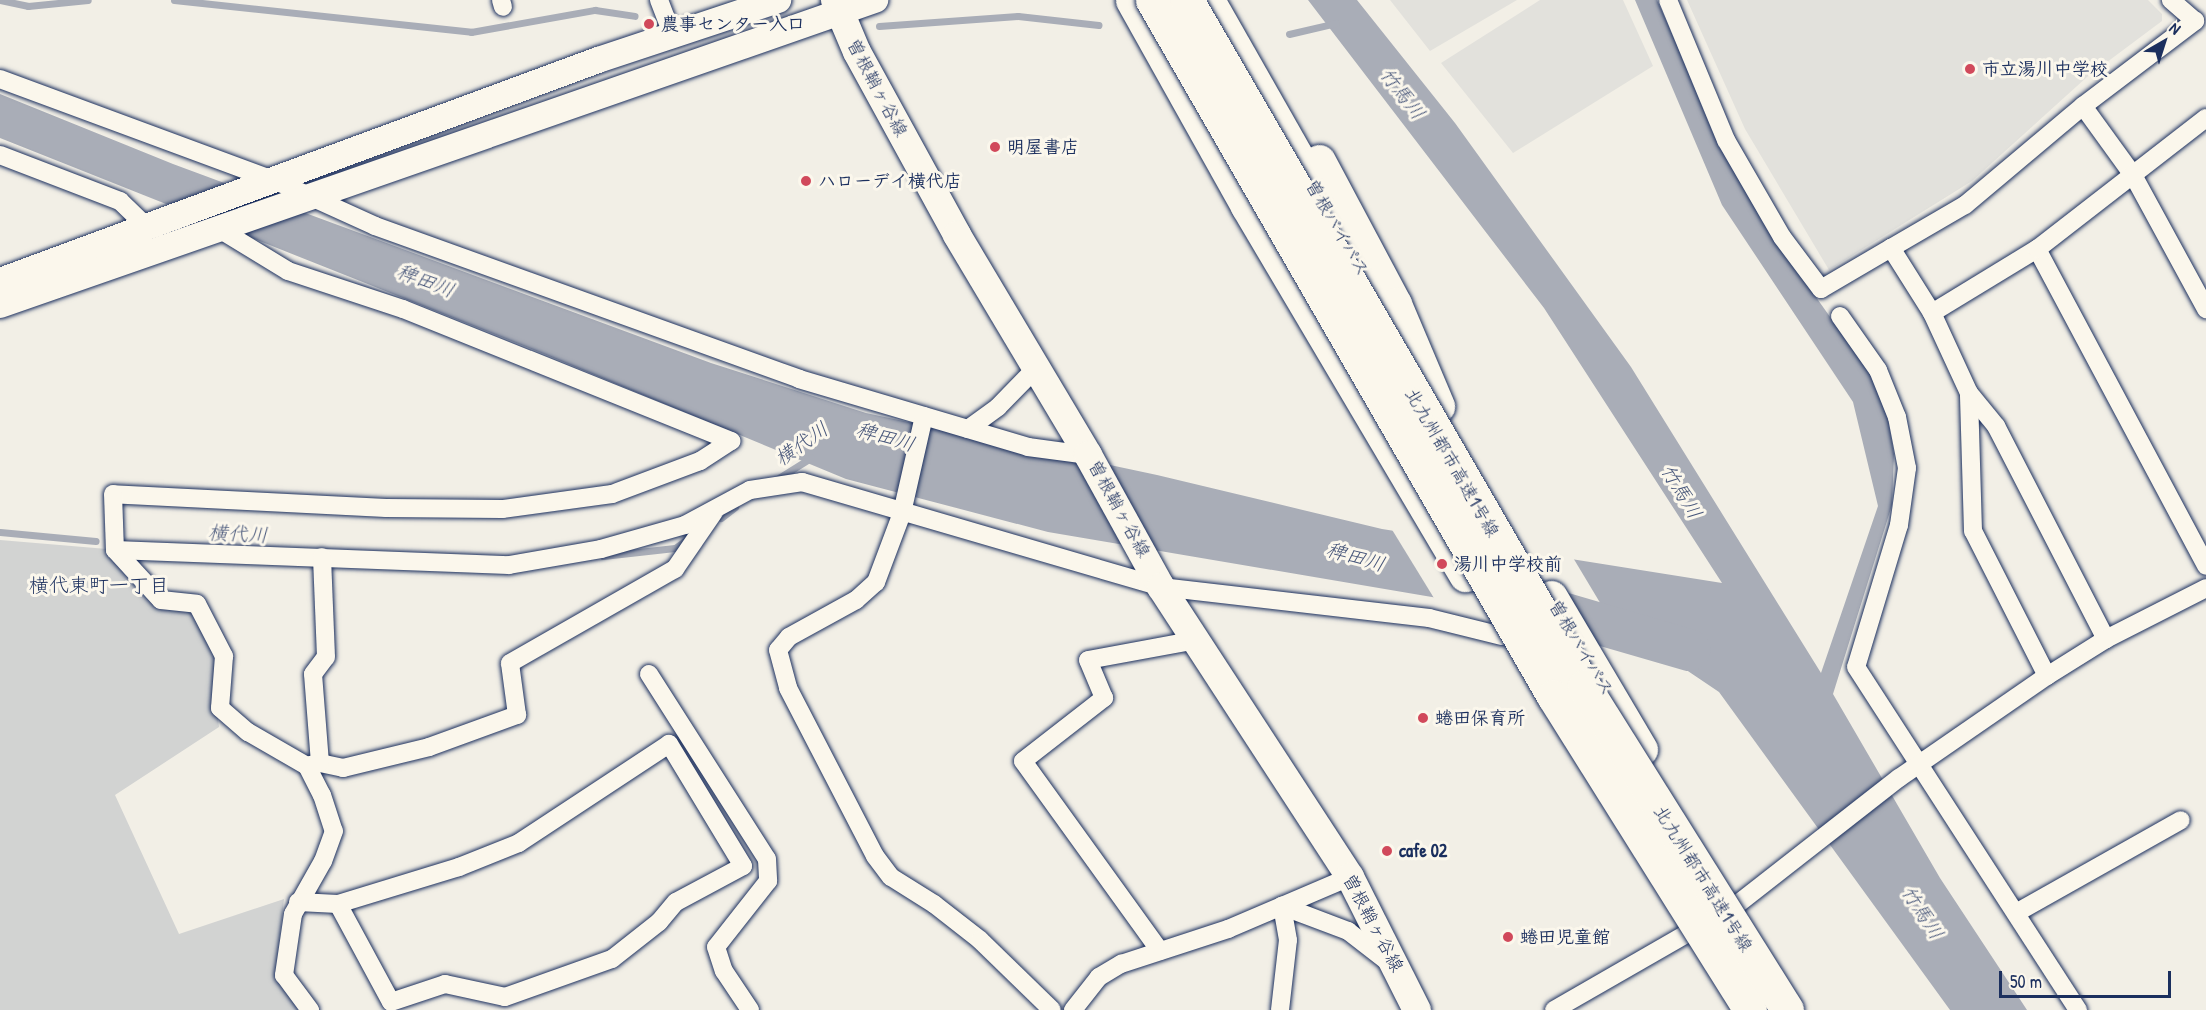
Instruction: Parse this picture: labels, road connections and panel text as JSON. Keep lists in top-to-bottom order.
{
  "streets": {
    "highway": ["曽根バイパス", "北九州都市高速1号線"],
    "main road": ["曽根鞘ヶ谷線"]
  },
  "districts": ["横代東町一丁目"],
  "water": ["竹馬川", "稗田川", "横代川"],
  "places": [
    "農事センター入口",
    "市立湯川中学校",
    "明屋書店",
    "ハローデイ横代店",
    "湯川中学校前",
    "蜷田保育所",
    "cafe 02",
    "蜷田児童館"
  ],
  "scale_bar": "50 m",
  "north": "top right"
}
